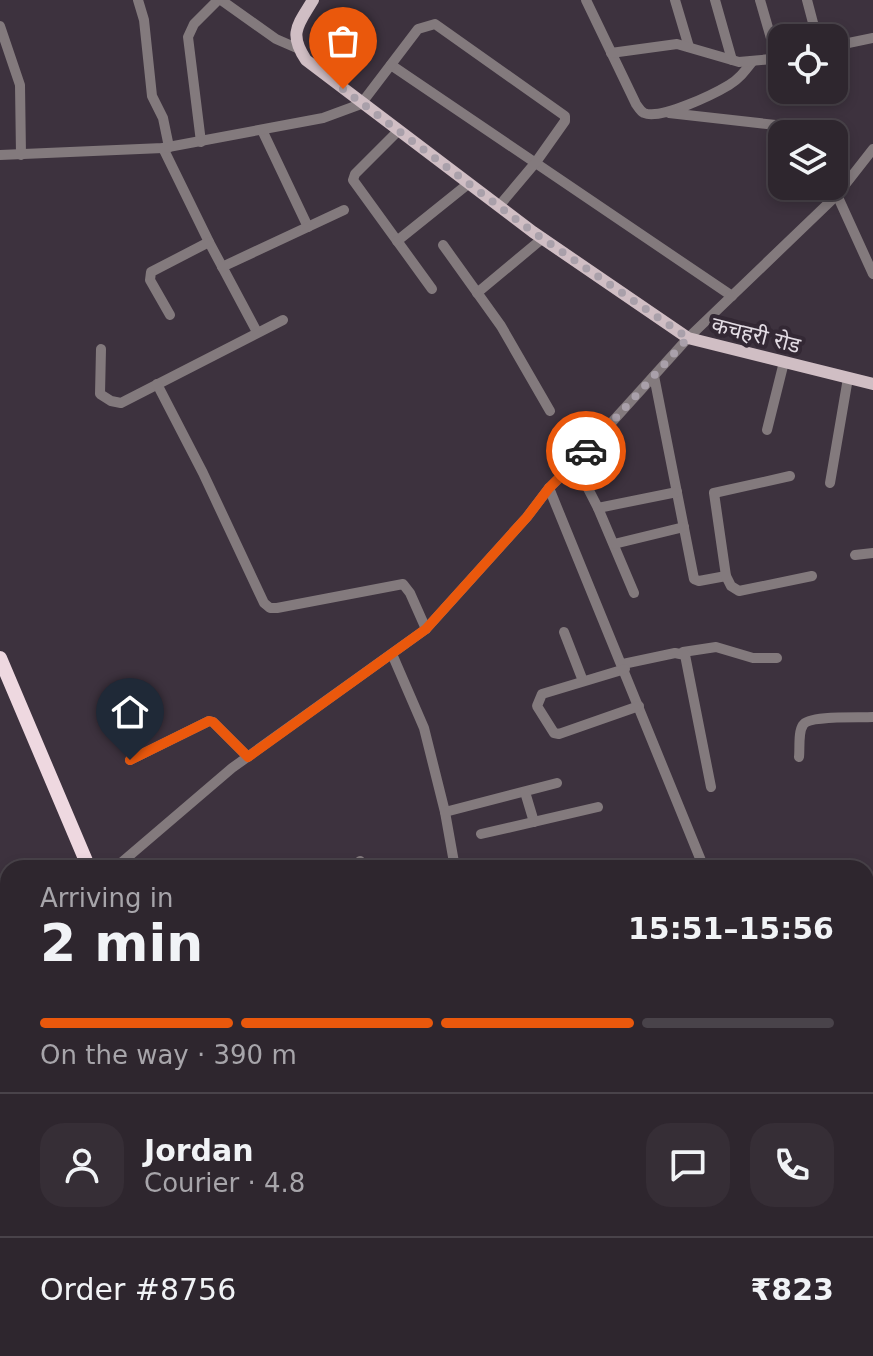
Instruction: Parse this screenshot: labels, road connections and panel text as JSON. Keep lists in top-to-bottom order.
{
  "streets": {
    "main road": ["कचहरी रोड"]
  },
  "page": {
    "heading": ["2 min", "Arriving in", "15:51–15:56"],
    "panel": [
      "Jordan",
      "Courier · 4.8",
      "Order #8756",
      "₹823"
    ],
    "bar": "On the way · 390 m"
  }
}
